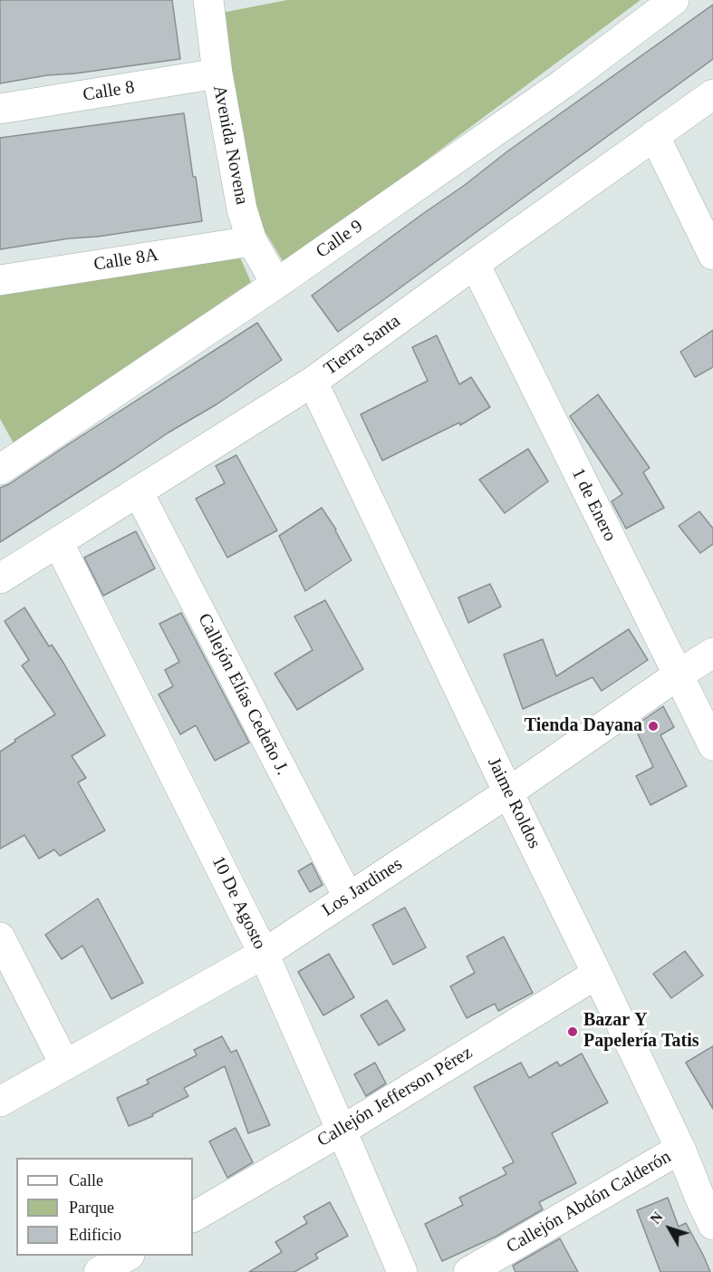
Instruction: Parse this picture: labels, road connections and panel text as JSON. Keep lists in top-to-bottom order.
{
  "streets": {
    "street": [
      "Calle 8",
      "Avenida Novena",
      "Calle 9",
      "Calle 8A",
      "Tierra Santa",
      "1 de Enero",
      "Callejón Elías Cedeño J.",
      "Jaime Roldos",
      "Los Jardines",
      "10 De Agosto",
      "Callejón Jefferson Pérez",
      "Callejón Abdón Calderón"
    ]
  },
  "crossings": [
    ["Calle 8", "Avenida Novena"],
    ["Avenida Novena", "Calle 9"],
    ["Avenida Novena", "Calle 8A"],
    ["Tierra Santa", "1 de Enero"],
    ["Tierra Santa", "Callejón Elías Cedeño J."],
    ["Tierra Santa", "Jaime Roldos"],
    ["Tierra Santa", "10 De Agosto"],
    ["1 de Enero", "Los Jardines"],
    ["Callejón Elías Cedeño J.", "Los Jardines"],
    ["Jaime Roldos", "Los Jardines"],
    ["Jaime Roldos", "Callejón Jefferson Pérez"],
    ["Jaime Roldos", "Callejón Abdón Calderón"],
    ["Los Jardines", "10 De Agosto"],
    ["10 De Agosto", "Callejón Jefferson Pérez"]
  ],
  "places": ["Tienda Dayana", "Bazar Y Papelería Tatis"],
  "legend": ["Calle", "Parque", "Edificio"],
  "north": "top left"
}
